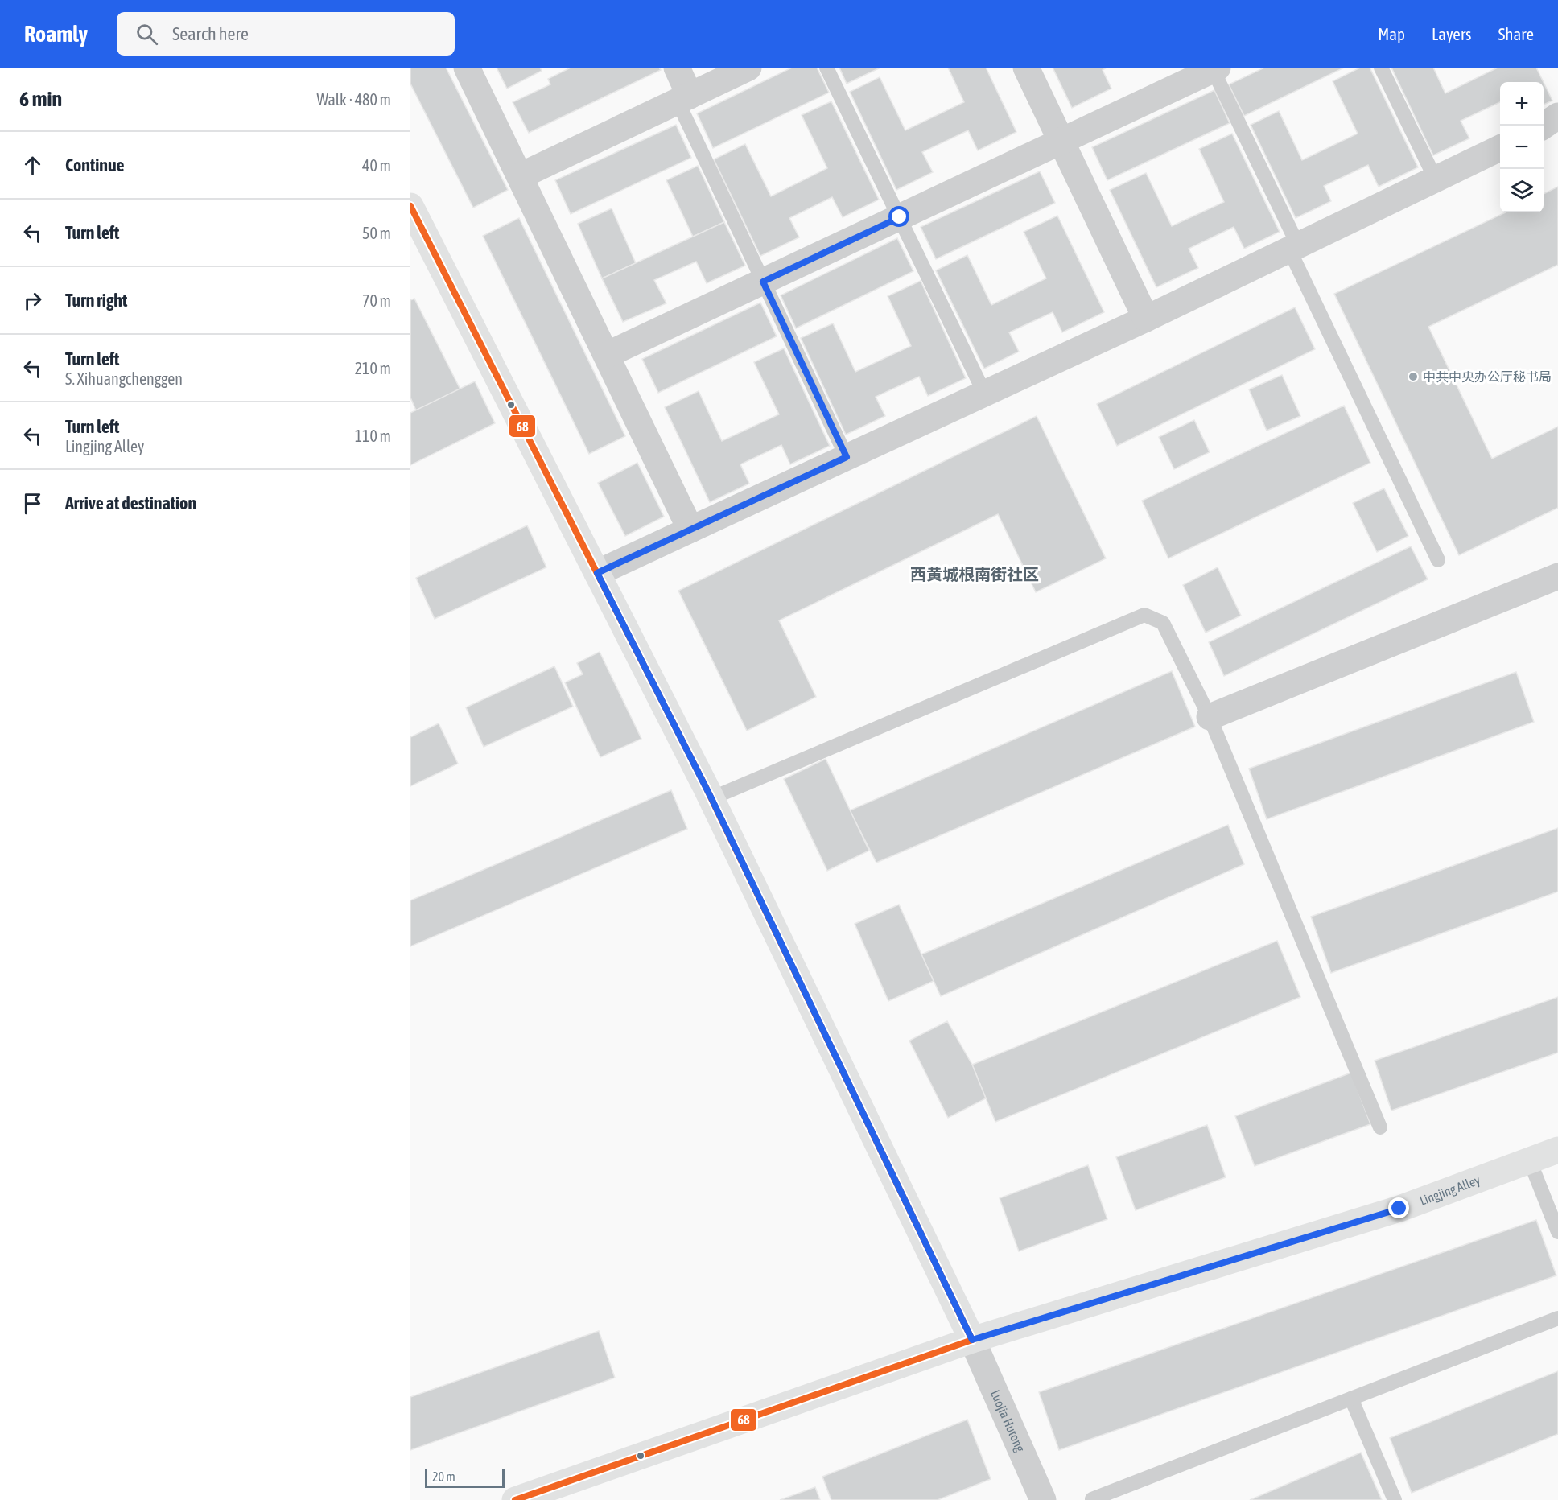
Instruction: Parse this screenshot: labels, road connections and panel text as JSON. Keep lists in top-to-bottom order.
{
  "streets": {
    "main road": ["Lingjing Alley"],
    "street": ["Luojia Hutong"]
  },
  "crossings": [
    ["Lingjing Alley", "Luojia Hutong"]
  ],
  "districts": ["西黄城根南街社区"],
  "places": ["中共中央办公厅秘书局"],
  "lines": ["transit line 68"],
  "scale_bar": "20 m",
  "page": {
    "header": "Roamly",
    "search": "Search here",
    "nav": ["Map", "Layers", "Share"],
    "heading": ["6 min", "Walk · 480 m"],
    "map_buttons": ["+", "−"],
    "list": [
      ["Continue", "40 m"],
      ["Turn left", "50 m"],
      ["Turn right", "70 m"],
      ["Turn left", "S. Xihuangchenggen", "210 m"],
      ["Turn left", "Lingjing Alley", "110 m"],
      "Arrive at destination"
    ],
    "scale": "20 m"
  }
}
